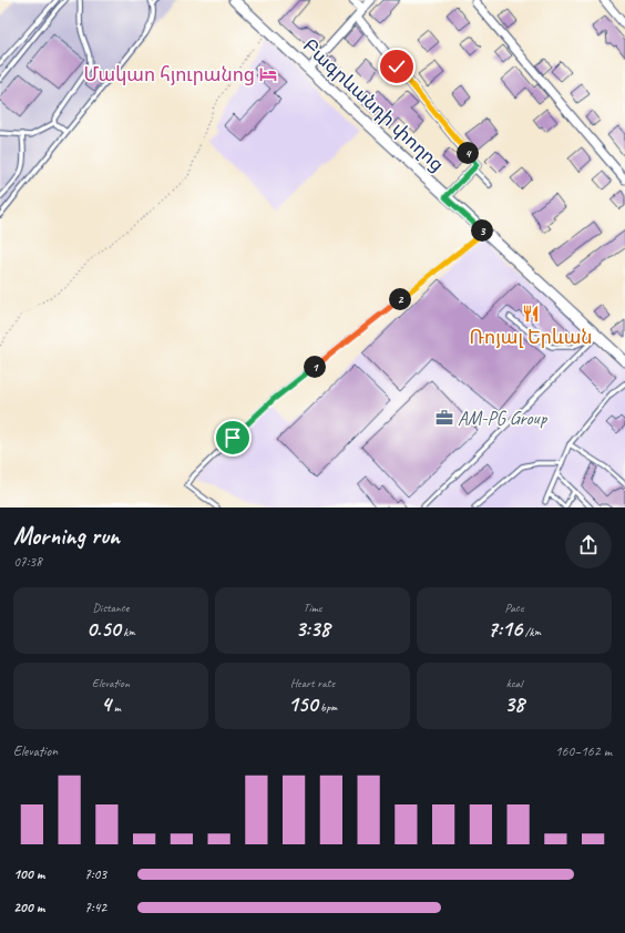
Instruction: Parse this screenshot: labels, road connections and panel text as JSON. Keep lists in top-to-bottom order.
{
  "streets": {
    "main road": ["Բագրևանդի փողոց"]
  },
  "places": {
    "hotel": ["Մակաո հյուրանոց"],
    "restaurant": ["Ռոյալ Երևան"],
    "office": ["AM-PG Group"]
  },
  "page": {
    "pins": [
      "4",
      "3",
      "2",
      "1"
    ],
    "heading": ["Morning run", "07:38"],
    "stats": [
      ["Distance", "0.50 km"],
      ["Time", "3:38"],
      ["Pace", "7:16 /km"],
      ["Elevation", "4 m"],
      ["Heart rate", "150 bpm"],
      ["kcal", "38"]
    ],
    "chart": ["Elevation", "160–162 m"],
    "list": [
      {
        "name": "100 m",
        "note": "7:03"
      },
      {
        "name": "200 m",
        "note": "7:42"
      }
    ]
  }
}
